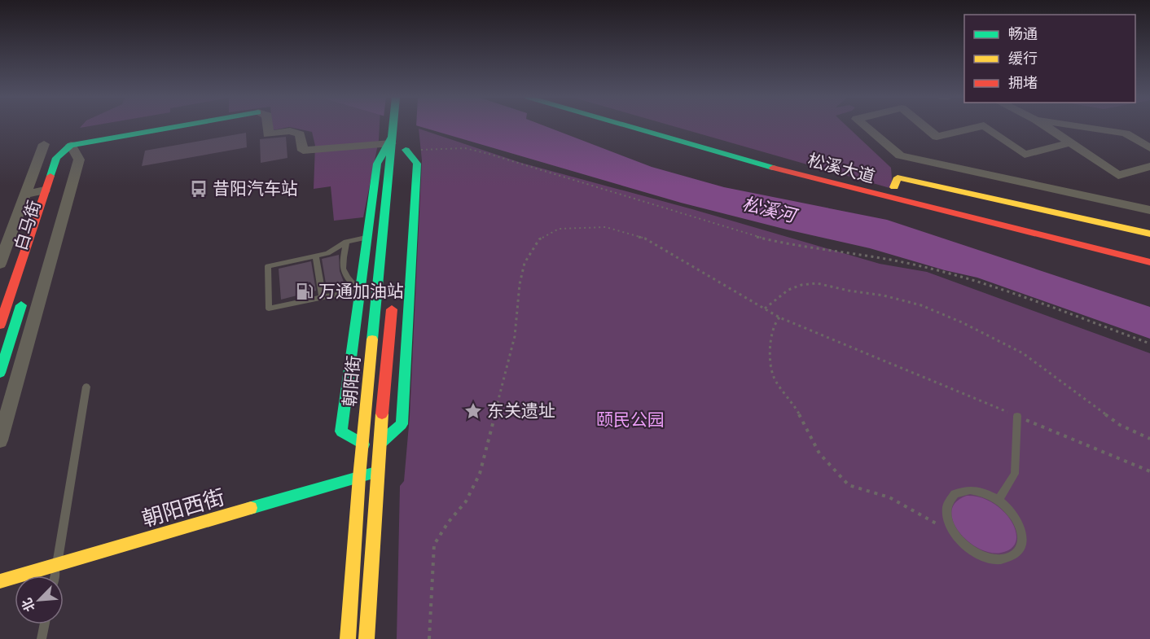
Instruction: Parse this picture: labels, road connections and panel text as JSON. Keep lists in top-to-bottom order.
{
  "streets": {
    "main road": [
      "松溪大道",
      "白马街",
      "朝阳街",
      "朝阳西街"
    ]
  },
  "crossings": [
    ["朝阳街", "朝阳西街"]
  ],
  "water": ["松溪河"],
  "parks": ["颐民公园"],
  "places": {
    "bus stop": ["昔阳汽车站"],
    "fuel station": ["万通加油站"],
    "place": ["东关遗址"]
  },
  "legend": ["畅通", "缓行", "拥堵"],
  "north": "bottom left"
}
